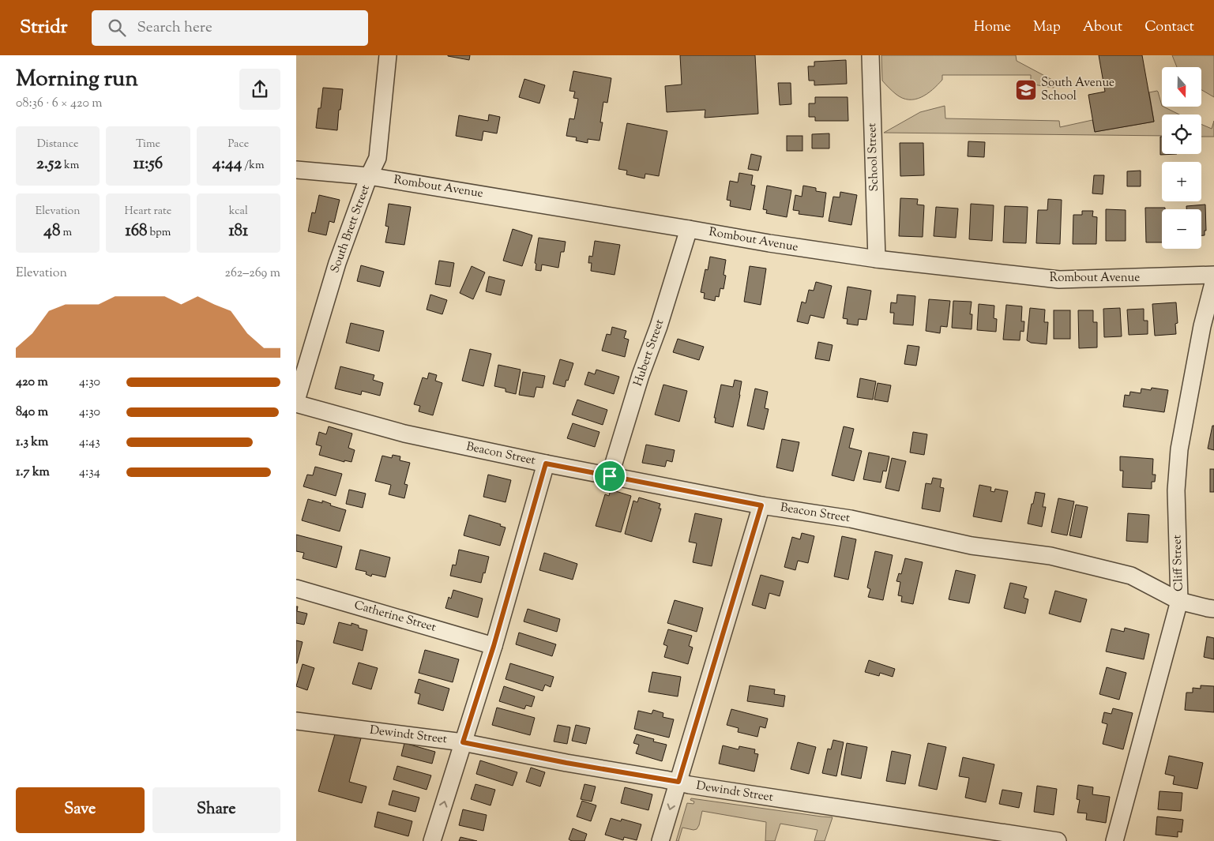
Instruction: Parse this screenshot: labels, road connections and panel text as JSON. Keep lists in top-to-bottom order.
{
  "streets": {
    "street": [
      "School Street",
      "Rombout Avenue",
      "South Brett Street",
      "Hubert Street",
      "Beacon Street",
      "Cliff Street",
      "Catherine Street",
      "Dewindt Street"
    ]
  },
  "crossings": [
    ["School Street", "Rombout Avenue"],
    ["Rombout Avenue", "South Brett Street"],
    ["Rombout Avenue", "Hubert Street"],
    ["Hubert Street", "Beacon Street"],
    ["Beacon Street", "Cliff Street"]
  ],
  "places": {
    "school or university": ["South Avenue School"]
  },
  "north": "bottom",
  "page": {
    "header": "Stridr",
    "search": "Search here",
    "nav": [
      "Home",
      "Map",
      "About",
      "Contact"
    ],
    "heading": ["Morning run", "08:36 · 6 × 420 m"],
    "map_buttons": ["+", "−"],
    "stats": [
      ["Distance", "2.52 km"],
      ["Time", "11:56"],
      ["Pace", "4:44 /km"],
      ["Elevation", "48 m"],
      ["Heart rate", "168 bpm"],
      ["kcal", "181"]
    ],
    "chart": ["Elevation", "262–269 m"],
    "list": [
      {
        "name": "420 m",
        "note": "4:30"
      },
      {
        "name": "840 m",
        "note": "4:30"
      },
      {
        "name": "1.3 km",
        "note": "4:43"
      },
      {
        "name": "1.7 km",
        "note": "4:34"
      }
    ],
    "buttons": ["Save", "Share"]
  }
}
